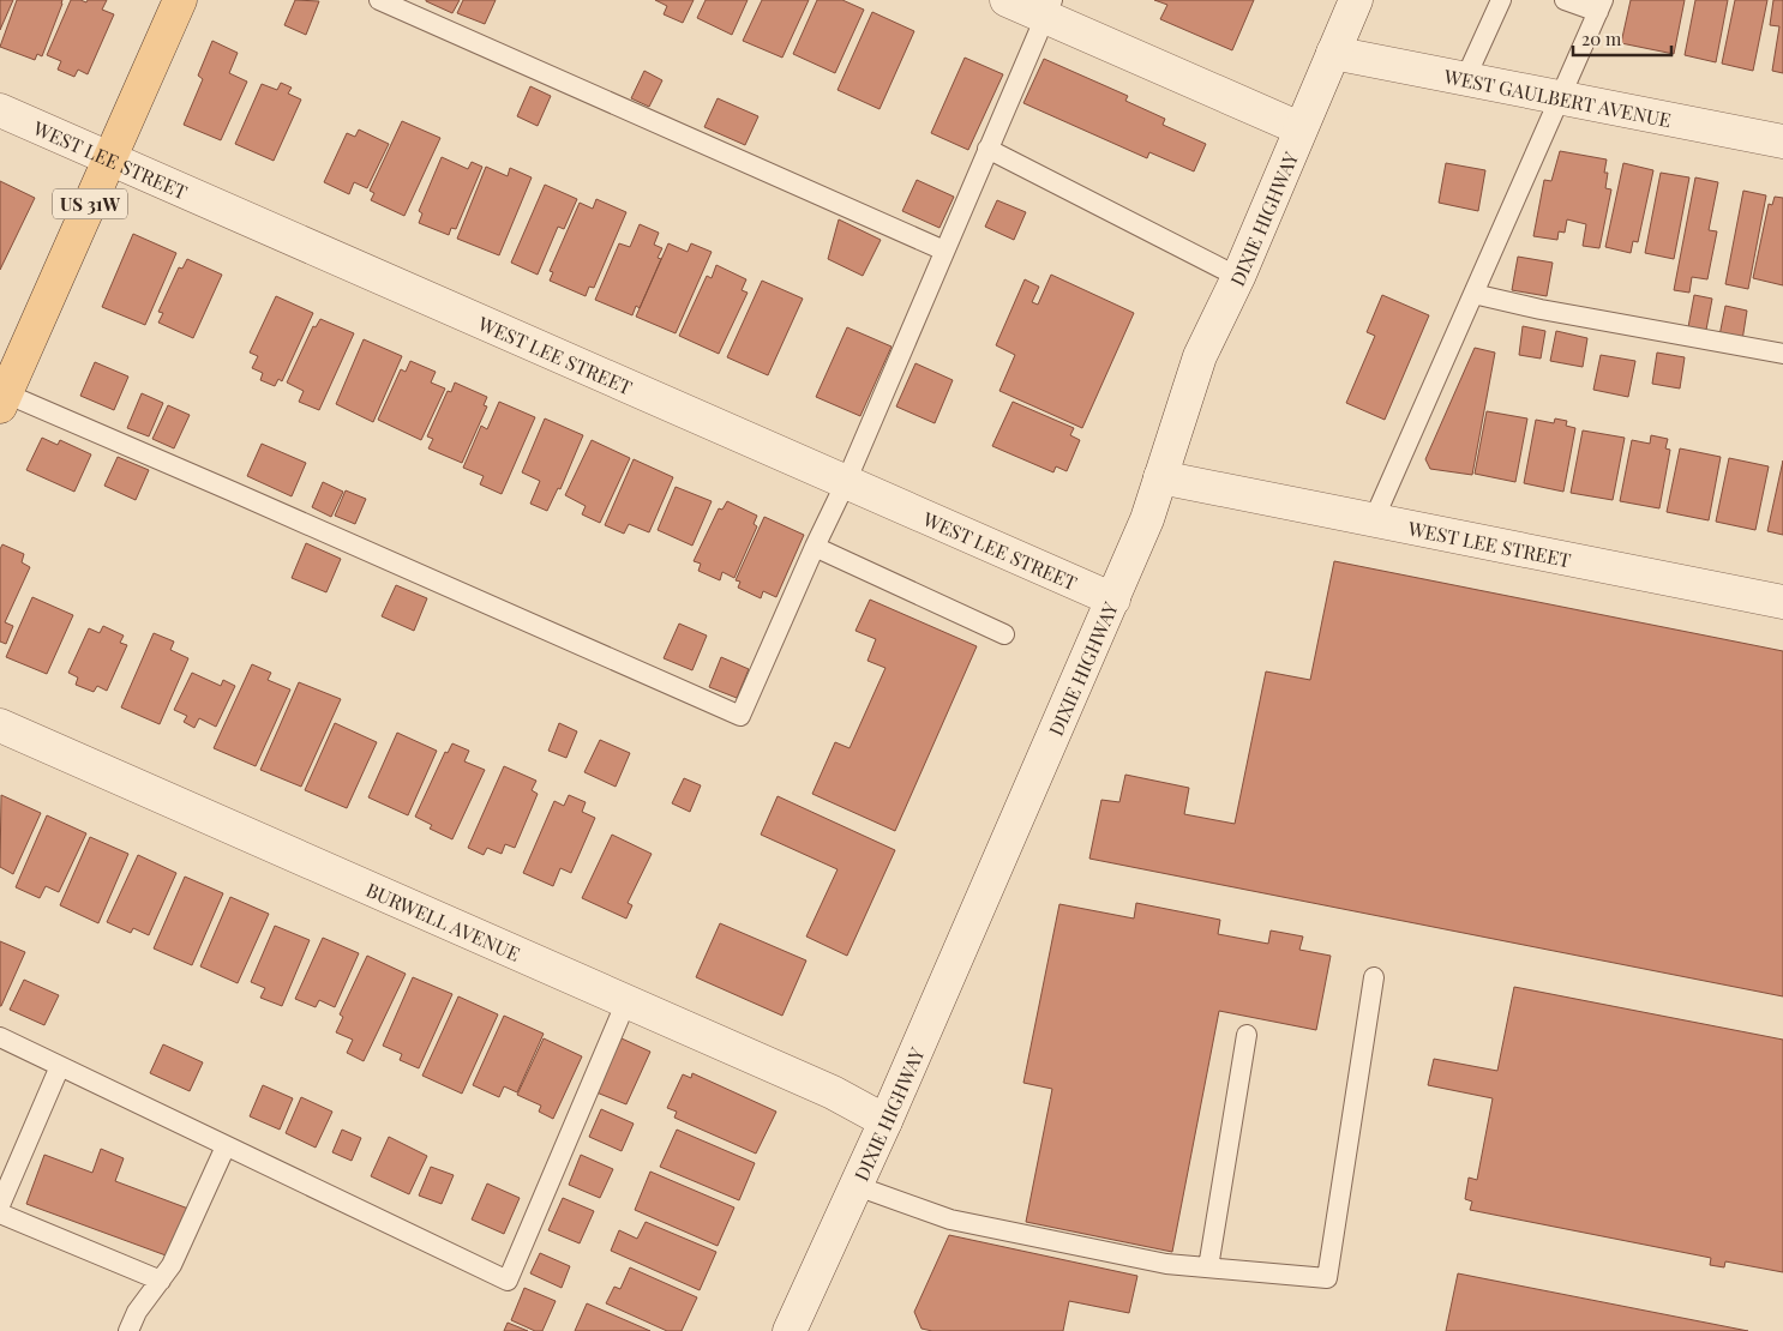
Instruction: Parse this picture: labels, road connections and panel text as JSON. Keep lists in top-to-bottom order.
{
  "streets": {
    "main road": ["US 31W"],
    "street": [
      "WEST GAULBERT AVENUE",
      "WEST LEE STREET",
      "DIXIE HIGHWAY",
      "BURWELL AVENUE"
    ]
  },
  "crossings": [
    ["WEST GAULBERT AVENUE", "DIXIE HIGHWAY"],
    ["WEST LEE STREET", "US 31W"],
    ["WEST LEE STREET", "DIXIE HIGHWAY"],
    ["DIXIE HIGHWAY", "BURWELL AVENUE"]
  ],
  "scale_bar": "20 m"
}
